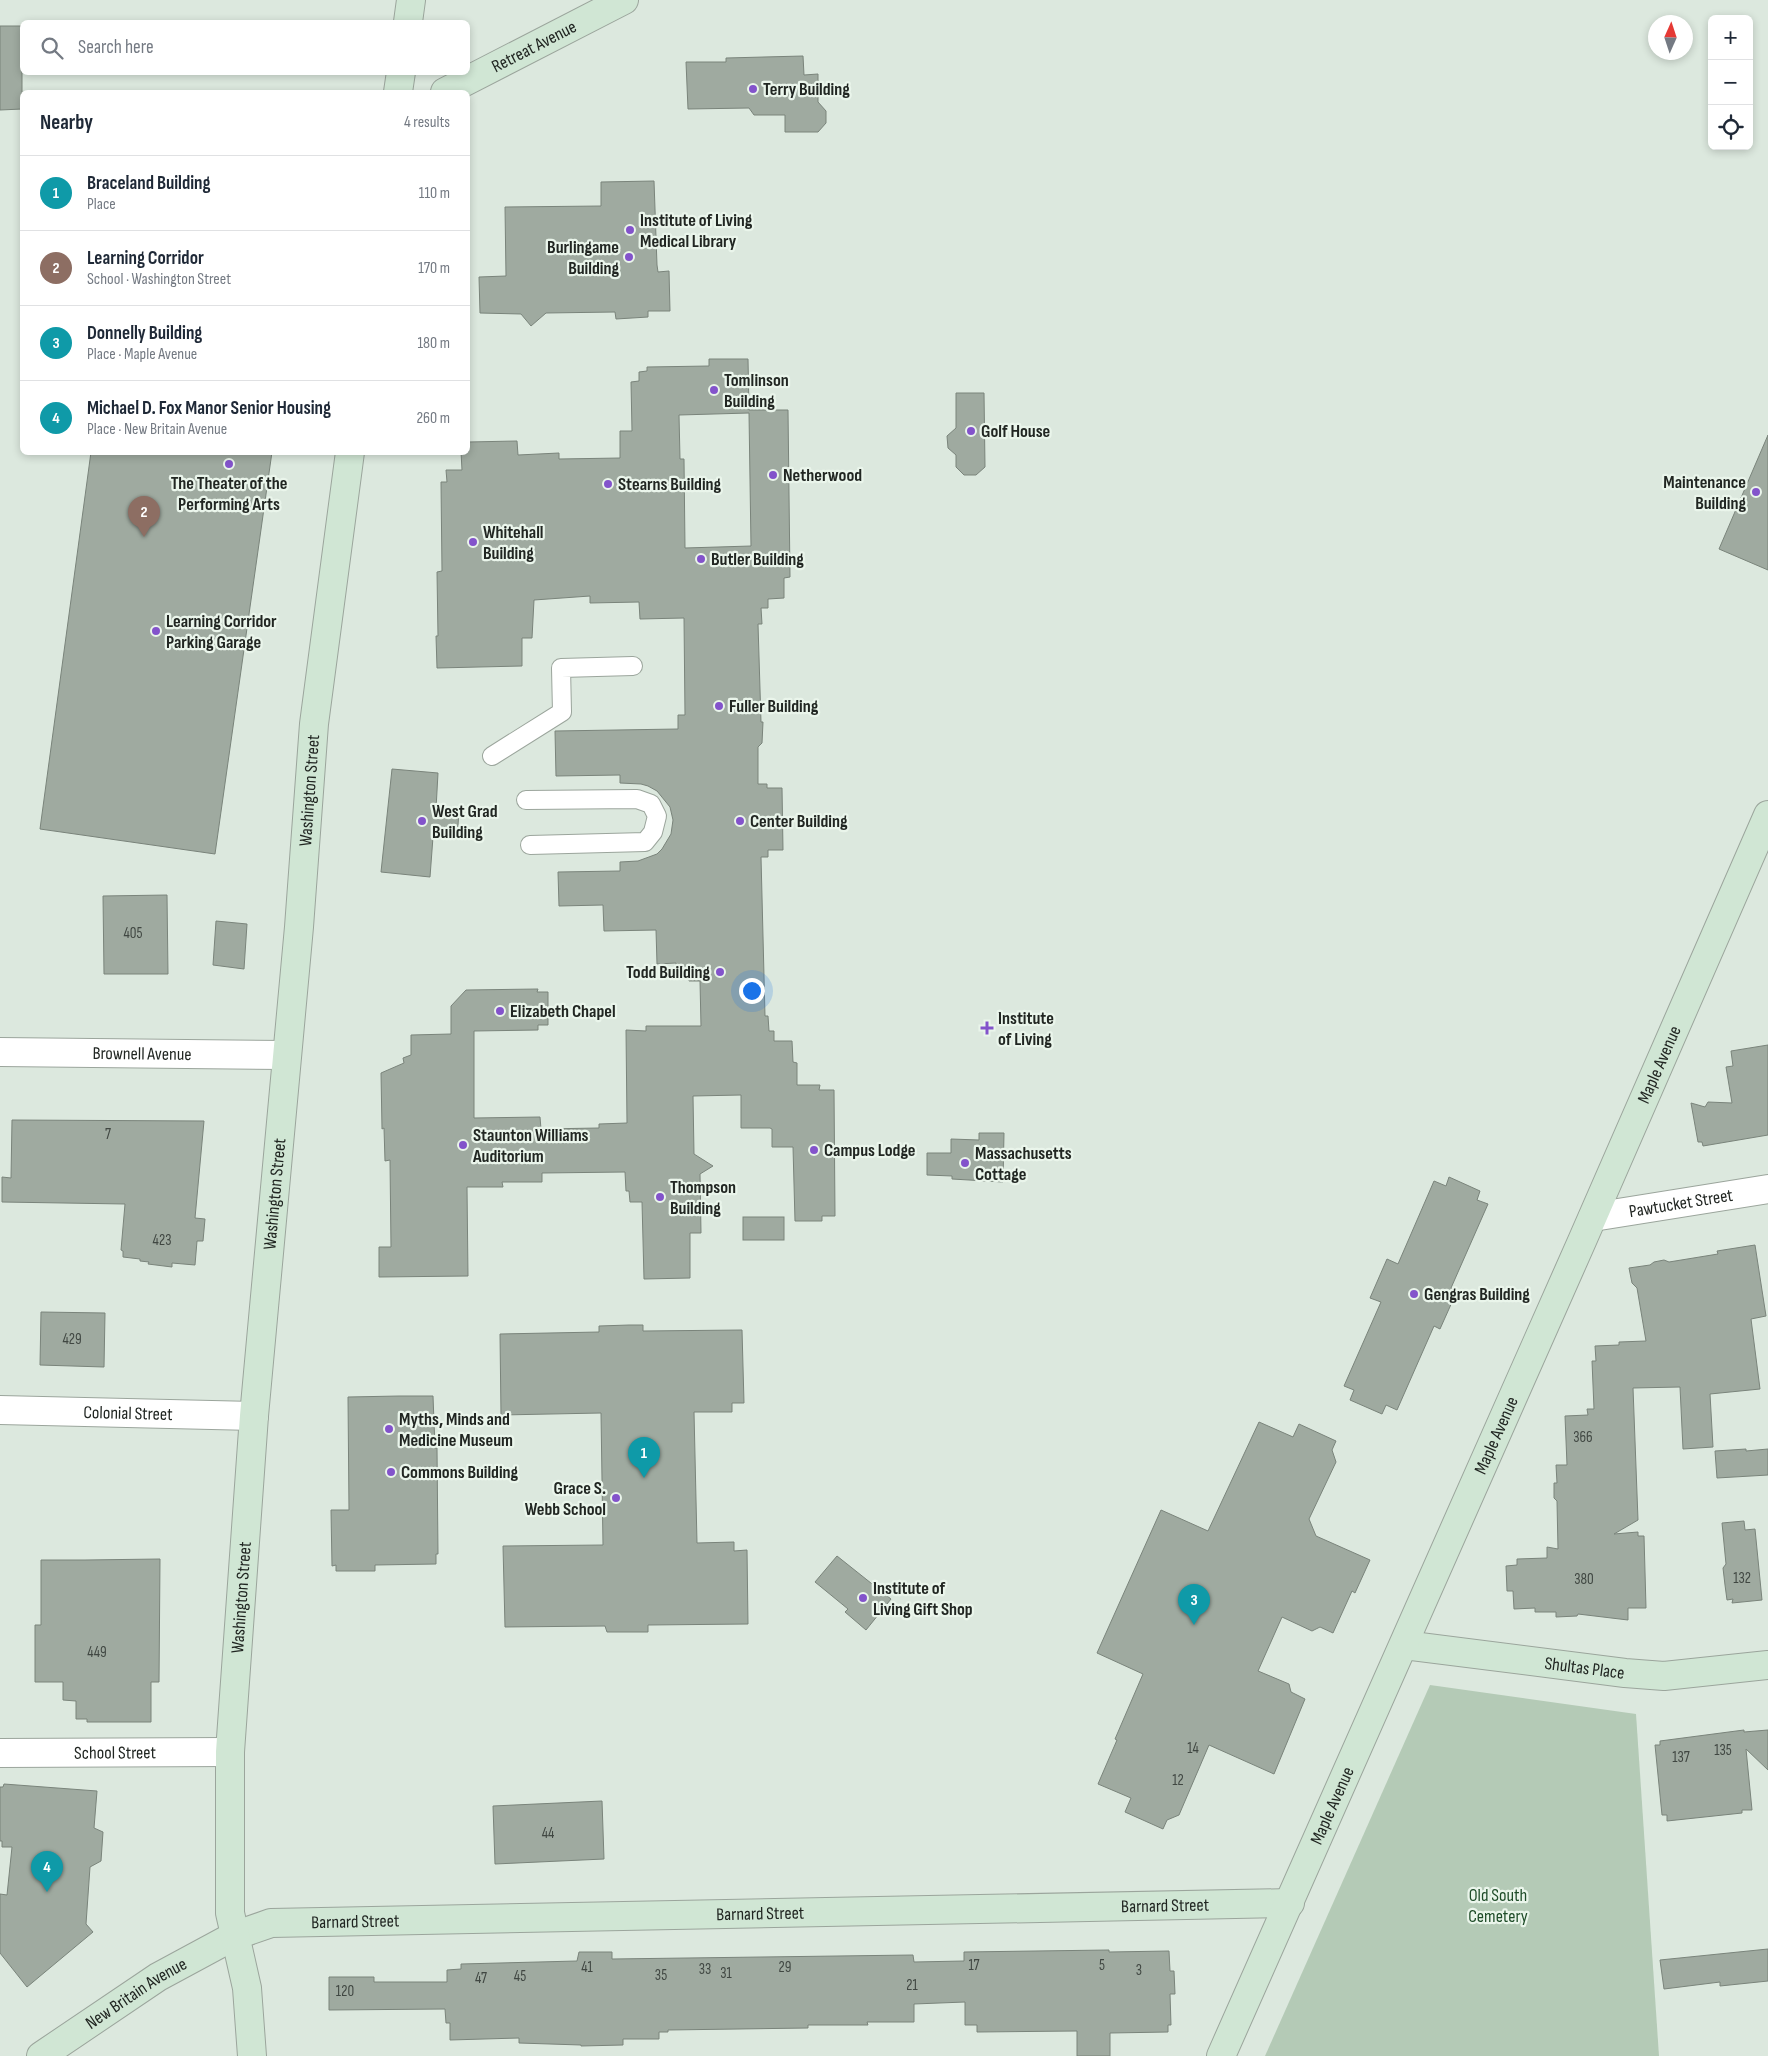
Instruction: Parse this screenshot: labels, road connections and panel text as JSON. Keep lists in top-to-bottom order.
{
  "streets": {
    "main road": [
      "Retreat Avenue",
      "Washington Street",
      "Maple Avenue",
      "Shultas Place",
      "Barnard Street",
      "New Britain Avenue"
    ],
    "street": [
      "Brownell Avenue",
      "Pawtucket Street",
      "Colonial Street",
      "School Street"
    ]
  },
  "crossings": [
    ["Washington Street", "Brownell Avenue"],
    ["Washington Street", "Colonial Street"],
    ["Washington Street", "School Street"],
    ["Washington Street", "Barnard Street"],
    ["Washington Street", "New Britain Avenue"],
    ["Maple Avenue", "Pawtucket Street"],
    ["Maple Avenue", "Shultas Place"],
    ["Maple Avenue", "Barnard Street"],
    ["Barnard Street", "New Britain Avenue"]
  ],
  "parks": ["Old South Cemetery"],
  "places": {
    "other": [
      "Terry Building",
      "Institute of Living Medical Library",
      "Burlingame Building",
      "Tomlinson Building",
      "Golf House",
      "The Theater of the Performing Arts",
      "Netherwood",
      "Stearns Building",
      "Maintenance Building",
      "Whitehall Building",
      "Butler Building",
      "Learning Corridor Parking Garage",
      "Fuller Building",
      "West Grad Building",
      "Center Building",
      "Todd Building",
      "Elizabeth Chapel",
      "Staunton Williams Auditorium",
      "Campus Lodge",
      "Massachusetts Cottage",
      "Thompson Building",
      "Gengras Building",
      "Myths, Minds and Medicine Museum",
      "Commons Building",
      "Grace S. Webb School",
      "Institute of Living Gift Shop"
    ],
    "health": ["Institute of Living"]
  },
  "house_numbers": [
    "405",
    "7",
    "423",
    "429",
    "366",
    "132",
    "380",
    "449",
    "14",
    "135",
    "137",
    "12",
    "44",
    "17",
    "5",
    "41",
    "29",
    "33",
    "3",
    "31",
    "35",
    "45",
    "47",
    "21",
    "120"
  ],
  "north": "top",
  "page": {
    "map_buttons": ["+", "−"],
    "search": "Search here",
    "heading": ["Nearby", "4 results"],
    "list": [
      {
        "mark": "1",
        "name": "Braceland Building",
        "note": "Place",
        "value": "110 m"
      },
      {
        "mark": "2",
        "name": "Learning Corridor",
        "note": "School · Washington Street",
        "value": "170 m"
      },
      {
        "mark": "3",
        "name": "Donnelly Building",
        "note": "Place · Maple Avenue",
        "value": "180 m"
      },
      {
        "mark": "4",
        "name": "Michael D. Fox Manor Senior Housing",
        "note": "Place · New Britain Avenue",
        "value": "260 m"
      }
    ],
    "pins": [
      "2",
      "1",
      "3",
      "4"
    ]
  }
}
